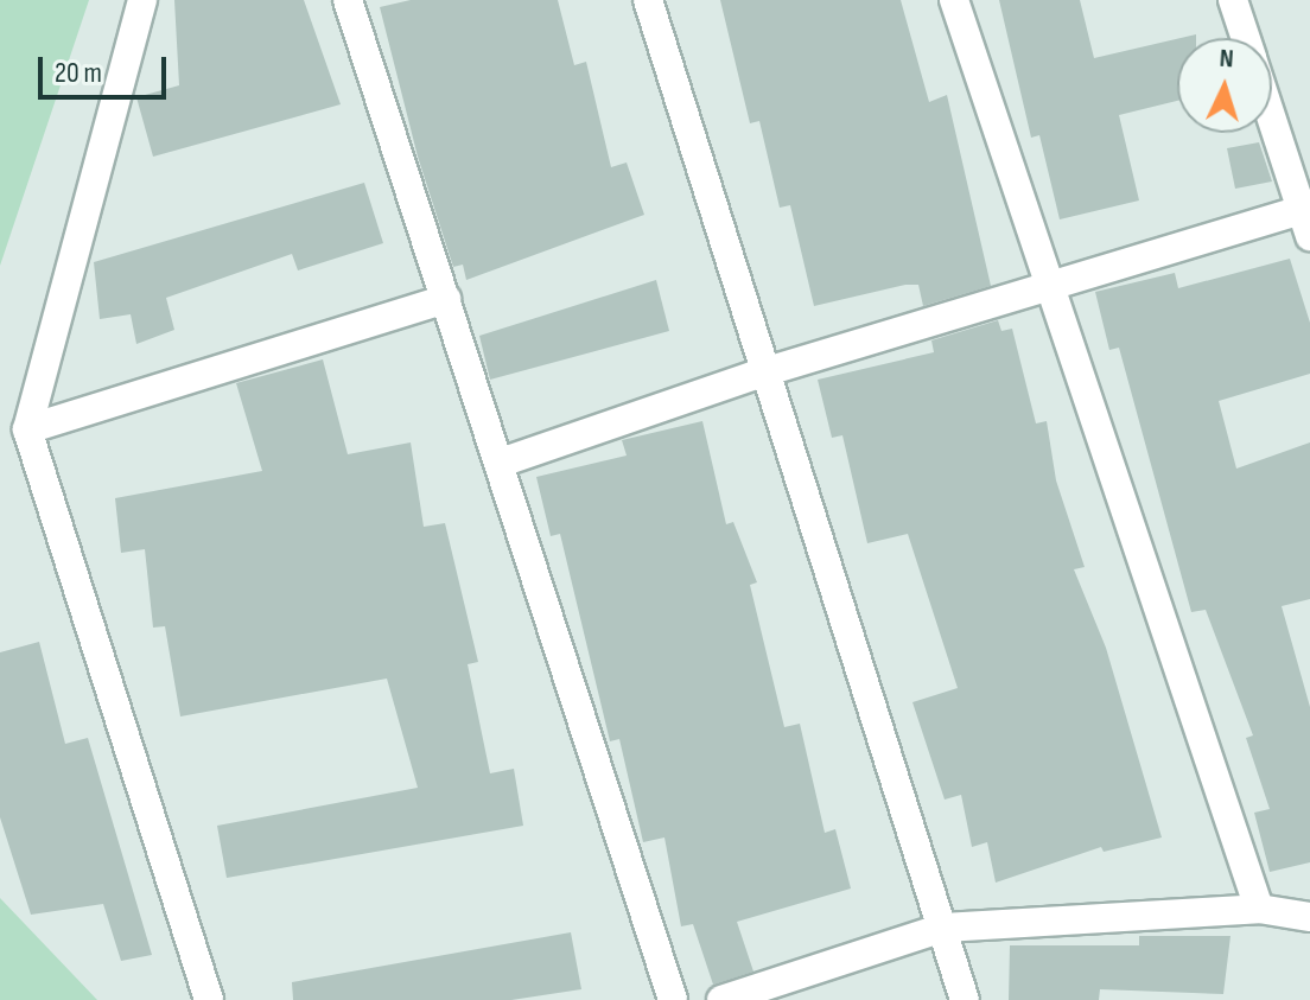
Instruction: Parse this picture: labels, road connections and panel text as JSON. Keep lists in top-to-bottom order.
{
  "scale_bar": "20 m",
  "north": "top"
}
